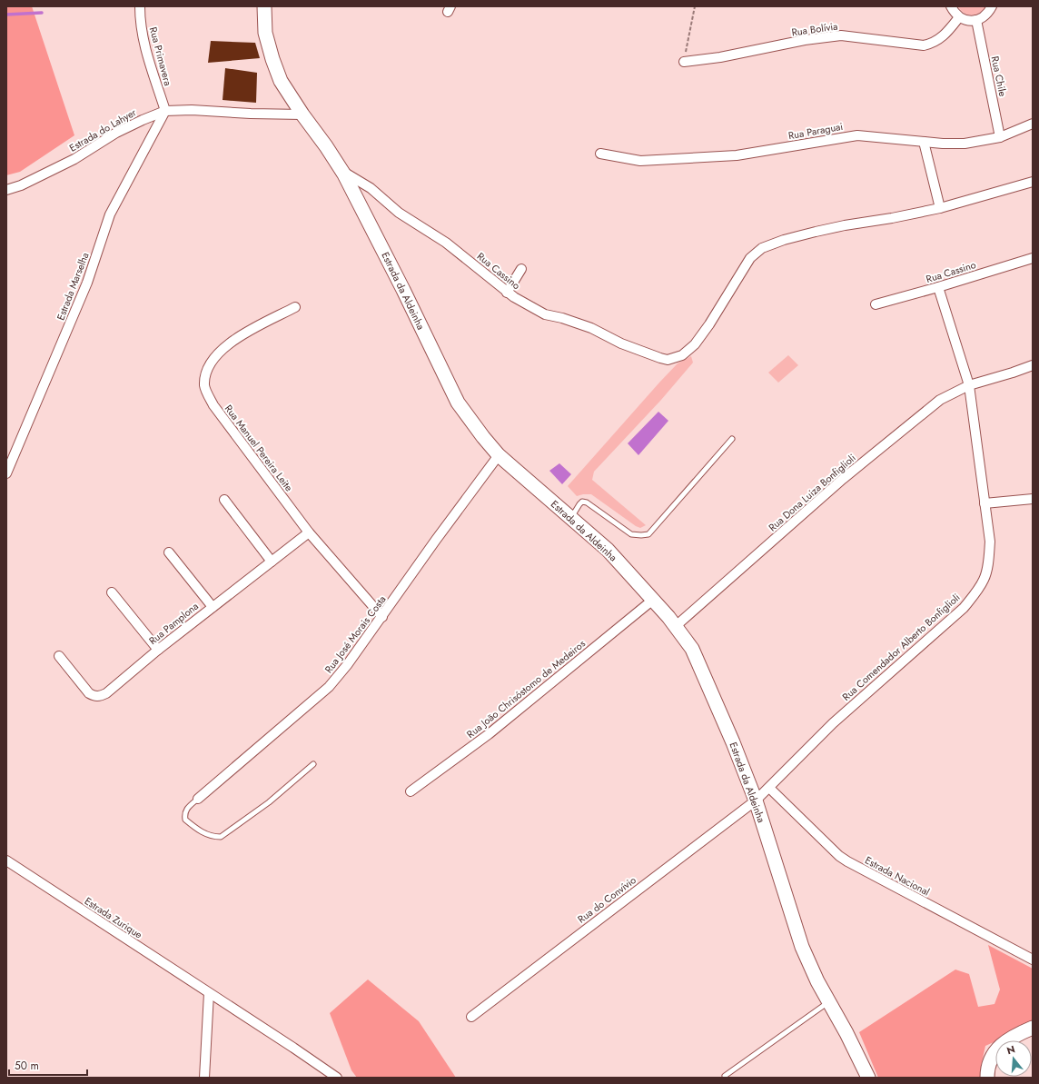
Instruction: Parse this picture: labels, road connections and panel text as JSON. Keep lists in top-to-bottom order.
{
  "streets": {
    "street": [
      "Rua Bolívia",
      "Rua Primavera",
      "Rua Chile",
      "Estrada do Lahyer",
      "Rua Paraguai",
      "Rua Cassino",
      "Estrada Marselha",
      "Estrada da Aldeinha",
      "Rua Manuel Pereira Leite",
      "Rua Dona Luiza Bonfiglioli",
      "Rua Pamplona",
      "Rua José Morais Costa",
      "Rua Comendador Alberto Bonfiglioli",
      "Rua João Chrisóstomo de Medeiros",
      "Estrada Nacional",
      "Rua do Convívio",
      "Estrada Zurique"
    ]
  },
  "crossings": [
    ["Rua Primavera", "Estrada do Lahyer"],
    ["Rua Primavera", "Estrada Marselha"],
    ["Rua Chile", "Rua Paraguai"],
    ["Estrada do Lahyer", "Estrada Marselha"],
    ["Estrada do Lahyer", "Estrada da Aldeinha"],
    ["Rua Cassino", "Estrada da Aldeinha"],
    ["Rua Cassino", "Rua Comendador Alberto Bonfiglioli"],
    ["Estrada da Aldeinha", "Rua Dona Luiza Bonfiglioli"],
    ["Estrada da Aldeinha", "Rua José Morais Costa"],
    ["Estrada da Aldeinha", "Rua Comendador Alberto Bonfiglioli"],
    ["Estrada da Aldeinha", "Rua João Chrisóstomo de Medeiros"],
    ["Estrada da Aldeinha", "Rua do Convívio"],
    ["Rua Manuel Pereira Leite", "Rua Pamplona"],
    ["Rua Manuel Pereira Leite", "Rua José Morais Costa"],
    ["Rua Dona Luiza Bonfiglioli", "Rua Comendador Alberto Bonfiglioli"],
    ["Rua Comendador Alberto Bonfiglioli", "Estrada Nacional"],
    ["Rua Comendador Alberto Bonfiglioli", "Rua do Convívio"]
  ],
  "scale_bar": "50 m",
  "north": "top"
}
